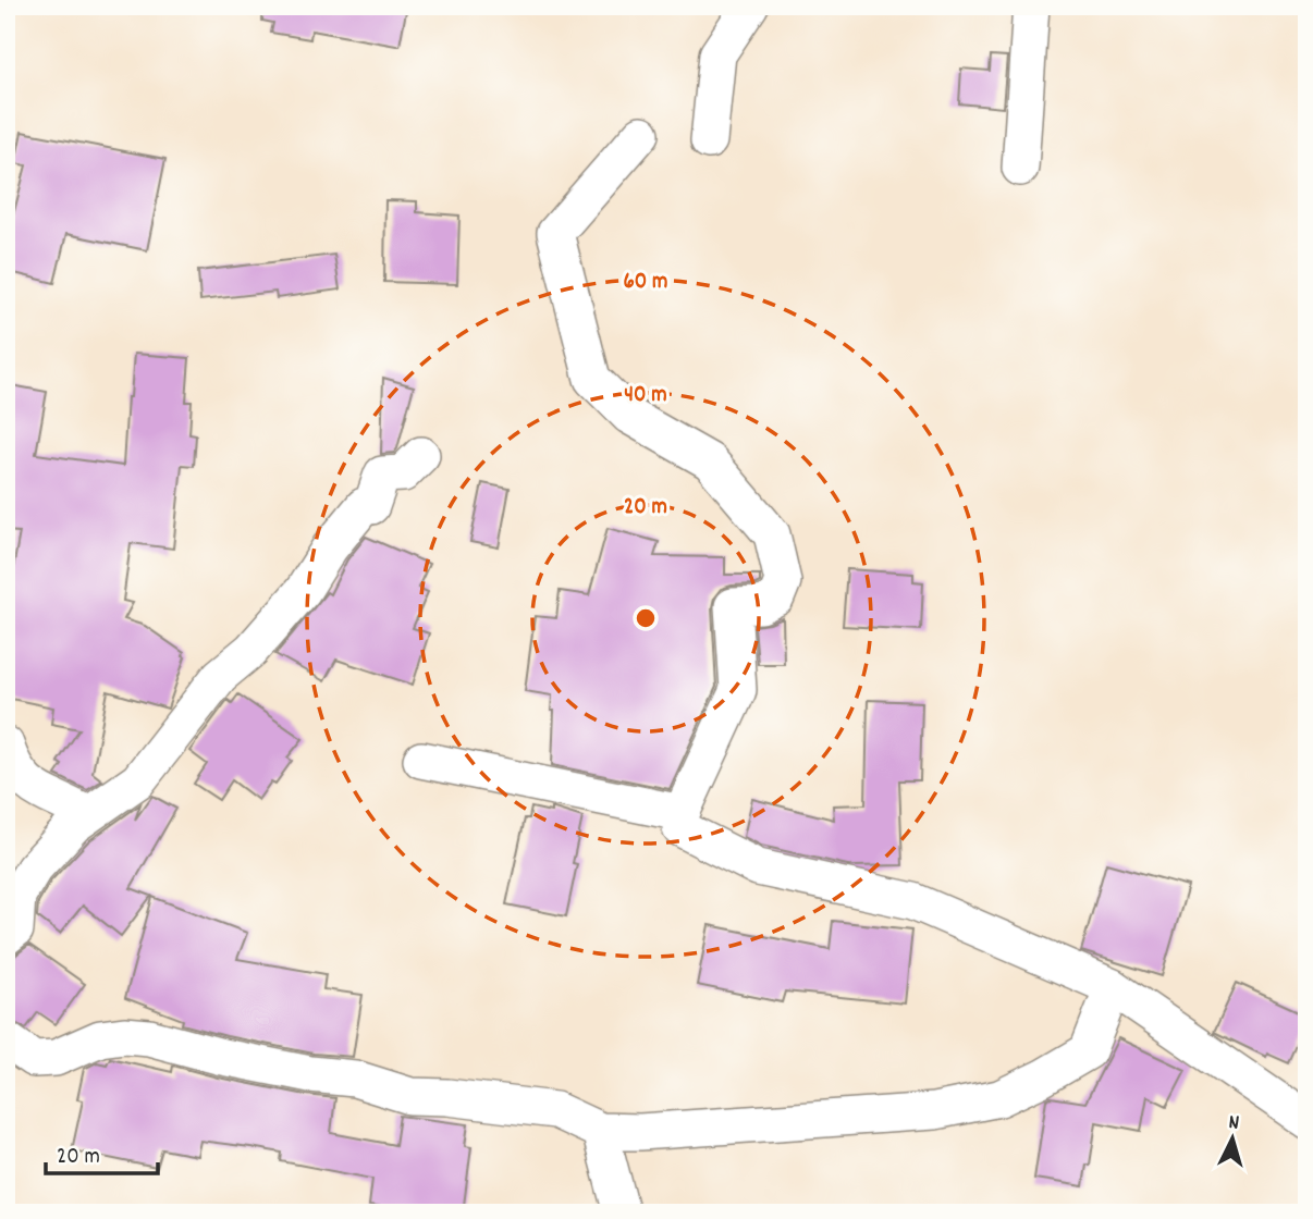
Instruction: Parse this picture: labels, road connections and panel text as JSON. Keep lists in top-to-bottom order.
{
  "scale_bar": "20 m",
  "north": "top",
  "rings": ["60 m", "40 m", "20 m"]
}
